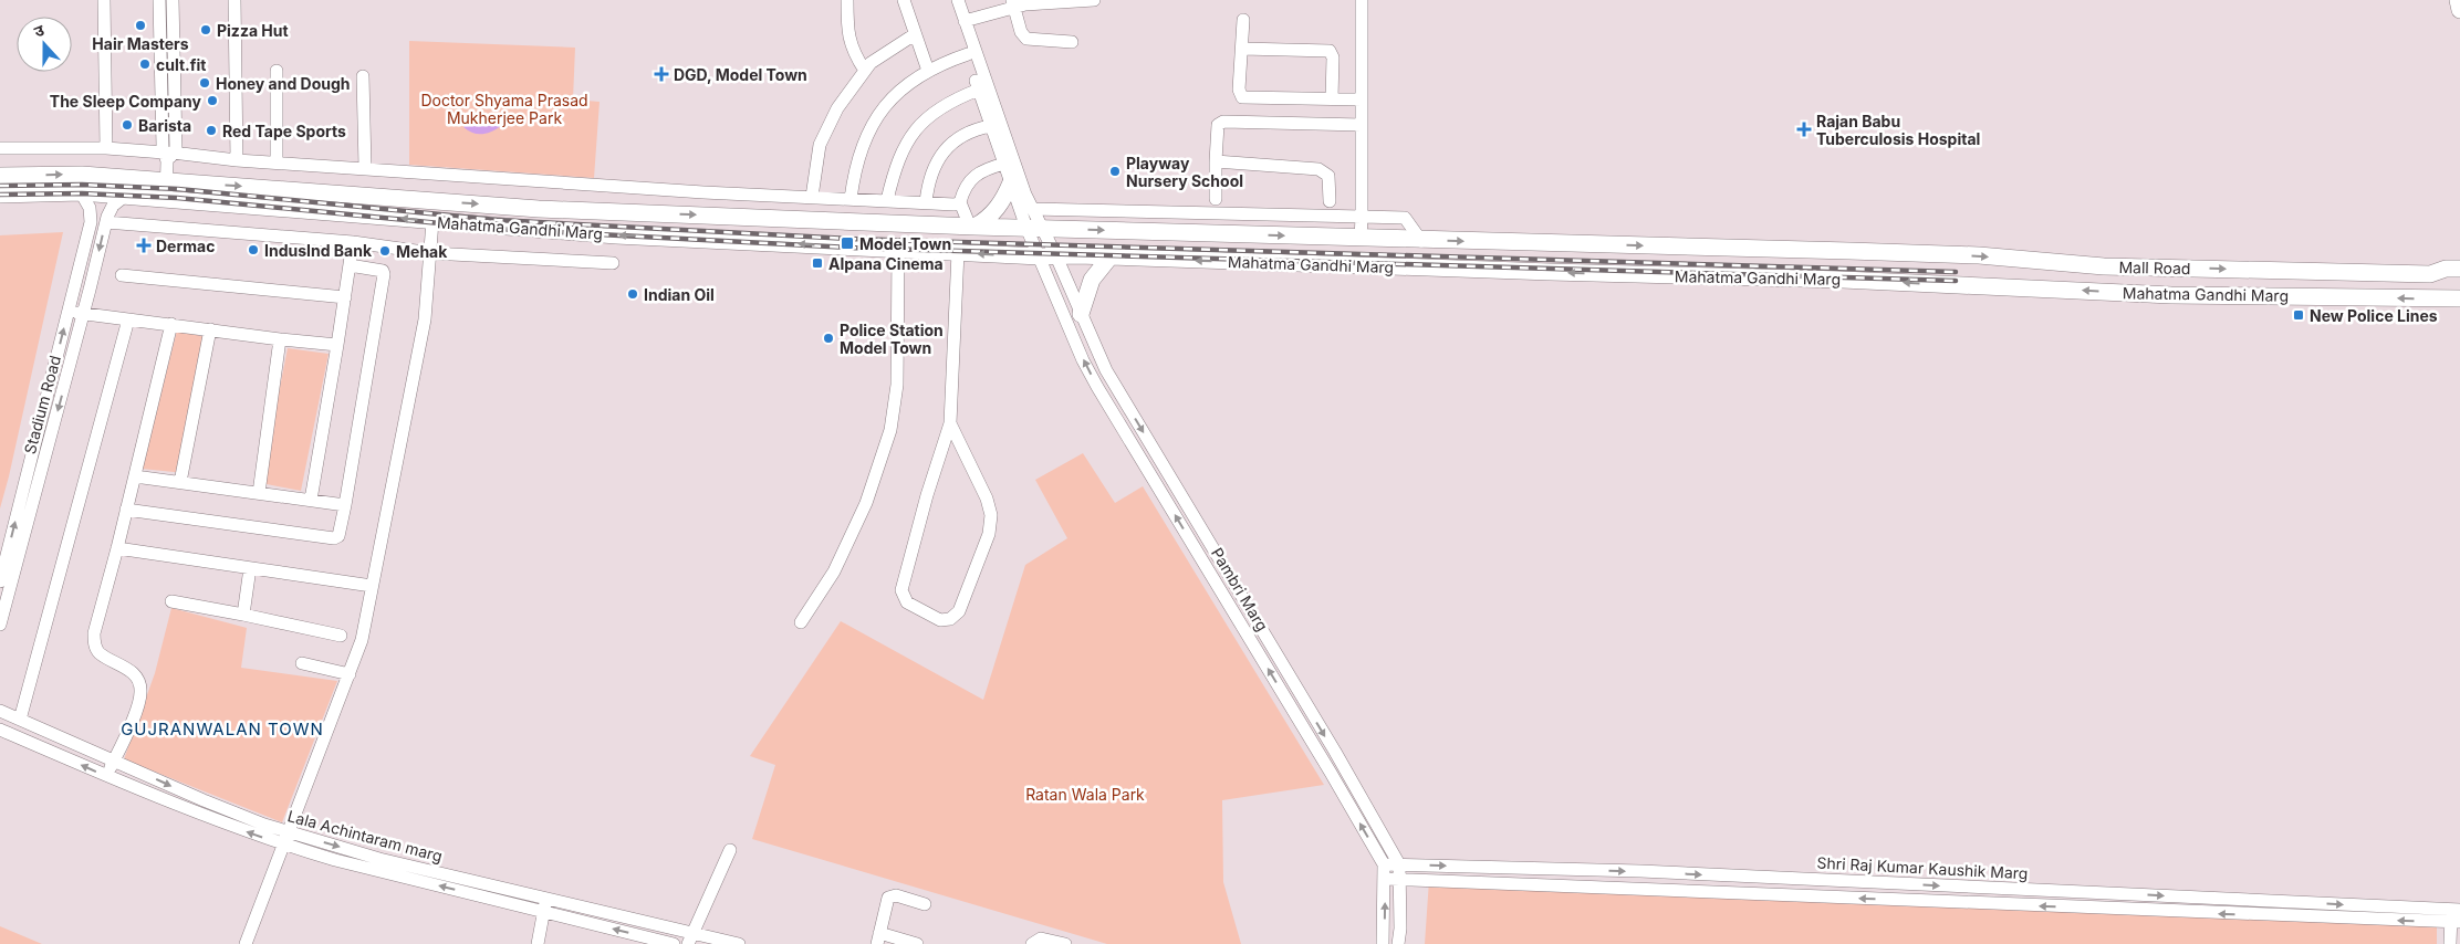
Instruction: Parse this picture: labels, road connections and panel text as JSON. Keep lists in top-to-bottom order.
{
  "streets": {
    "main road": ["Mahatma Gandhi Marg", "Mall Road"],
    "street": [
      "Stadium Road",
      "Pambri Marg",
      "Lala Achintaram marg",
      "Shri Raj Kumar Kaushik Marg"
    ]
  },
  "crossings": [
    ["Mahatma Gandhi Marg", "Mall Road"],
    ["Mahatma Gandhi Marg", "Stadium Road"],
    ["Mahatma Gandhi Marg", "Pambri Marg"],
    ["Pambri Marg", "Shri Raj Kumar Kaushik Marg"]
  ],
  "one_way": ["Mall Road"],
  "districts": ["GUJRANWALAN TOWN"],
  "parks": ["Doctor Shyama Prasad Mukherjee Park", "Ratan Wala Park"],
  "places": {
    "other": [
      "Hair Masters",
      "Pizza Hut",
      "cult.fit",
      "Honey and Dough",
      "The Sleep Company",
      "Barista",
      "Red Tape Sports",
      "Playway Nursery School",
      "IndusInd Bank",
      "Mehak",
      "Indian Oil",
      "Police Station Model Town"
    ],
    "health": ["DGD, Model Town", "Rajan Babu Tuberculosis Hospital", "Dermac"],
    "transit": ["Model Town", "Alpana Cinema", "New Police Lines"]
  },
  "north": "top"
}
